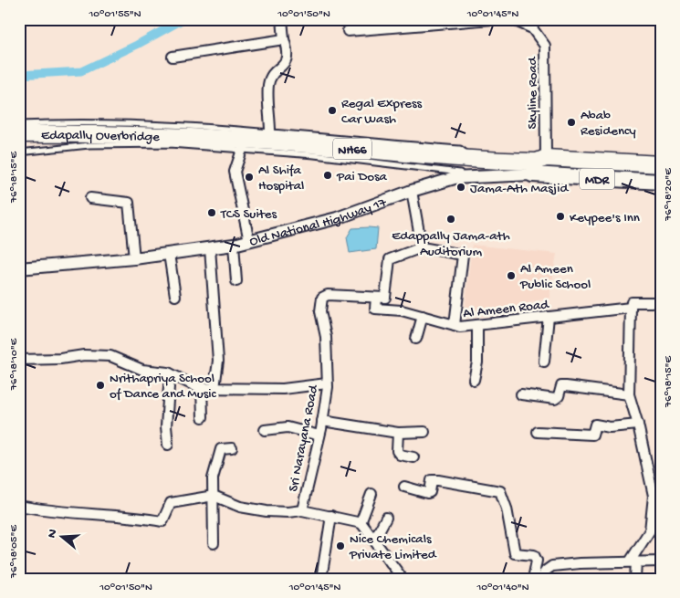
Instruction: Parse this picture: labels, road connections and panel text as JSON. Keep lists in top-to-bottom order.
{
  "streets": {
    "highway": ["Edapally Overbridge", "NH66"],
    "main road": ["MDR", "Old National Highway 17"],
    "street": ["Skyline Road", "Al Ameen Road", "Sri Narayana Road"]
  },
  "crossings": [
    ["Skyline Road", "NH66"],
    ["Skyline Road", "Old National Highway 17"],
    ["Edapally Overbridge", "NH66"],
    ["NH66", "Old National Highway 17"]
  ],
  "places": [
    "Regal Express Car Wash",
    "Abab Residency",
    "Pai Dosa",
    "Al Shifa Hospital",
    "Jama-Ath Masjid",
    "TCS Suites",
    "Keypee's Inn",
    "Edappally Jama-ath Auditorium",
    "Al Ameen Public School",
    "Nrithapriya School of Dance and Music",
    "Nice Chemicals Private Limited"
  ],
  "north": "left",
  "coordinates": [
    "10°01'55\"N",
    "10°01'50\"N",
    "10°01'45\"N",
    "76°18'15\"E",
    "76°18'20\"E",
    "76°18'10\"E",
    "76°18'05\"E",
    "10°01'40\"N"
  ]
}
